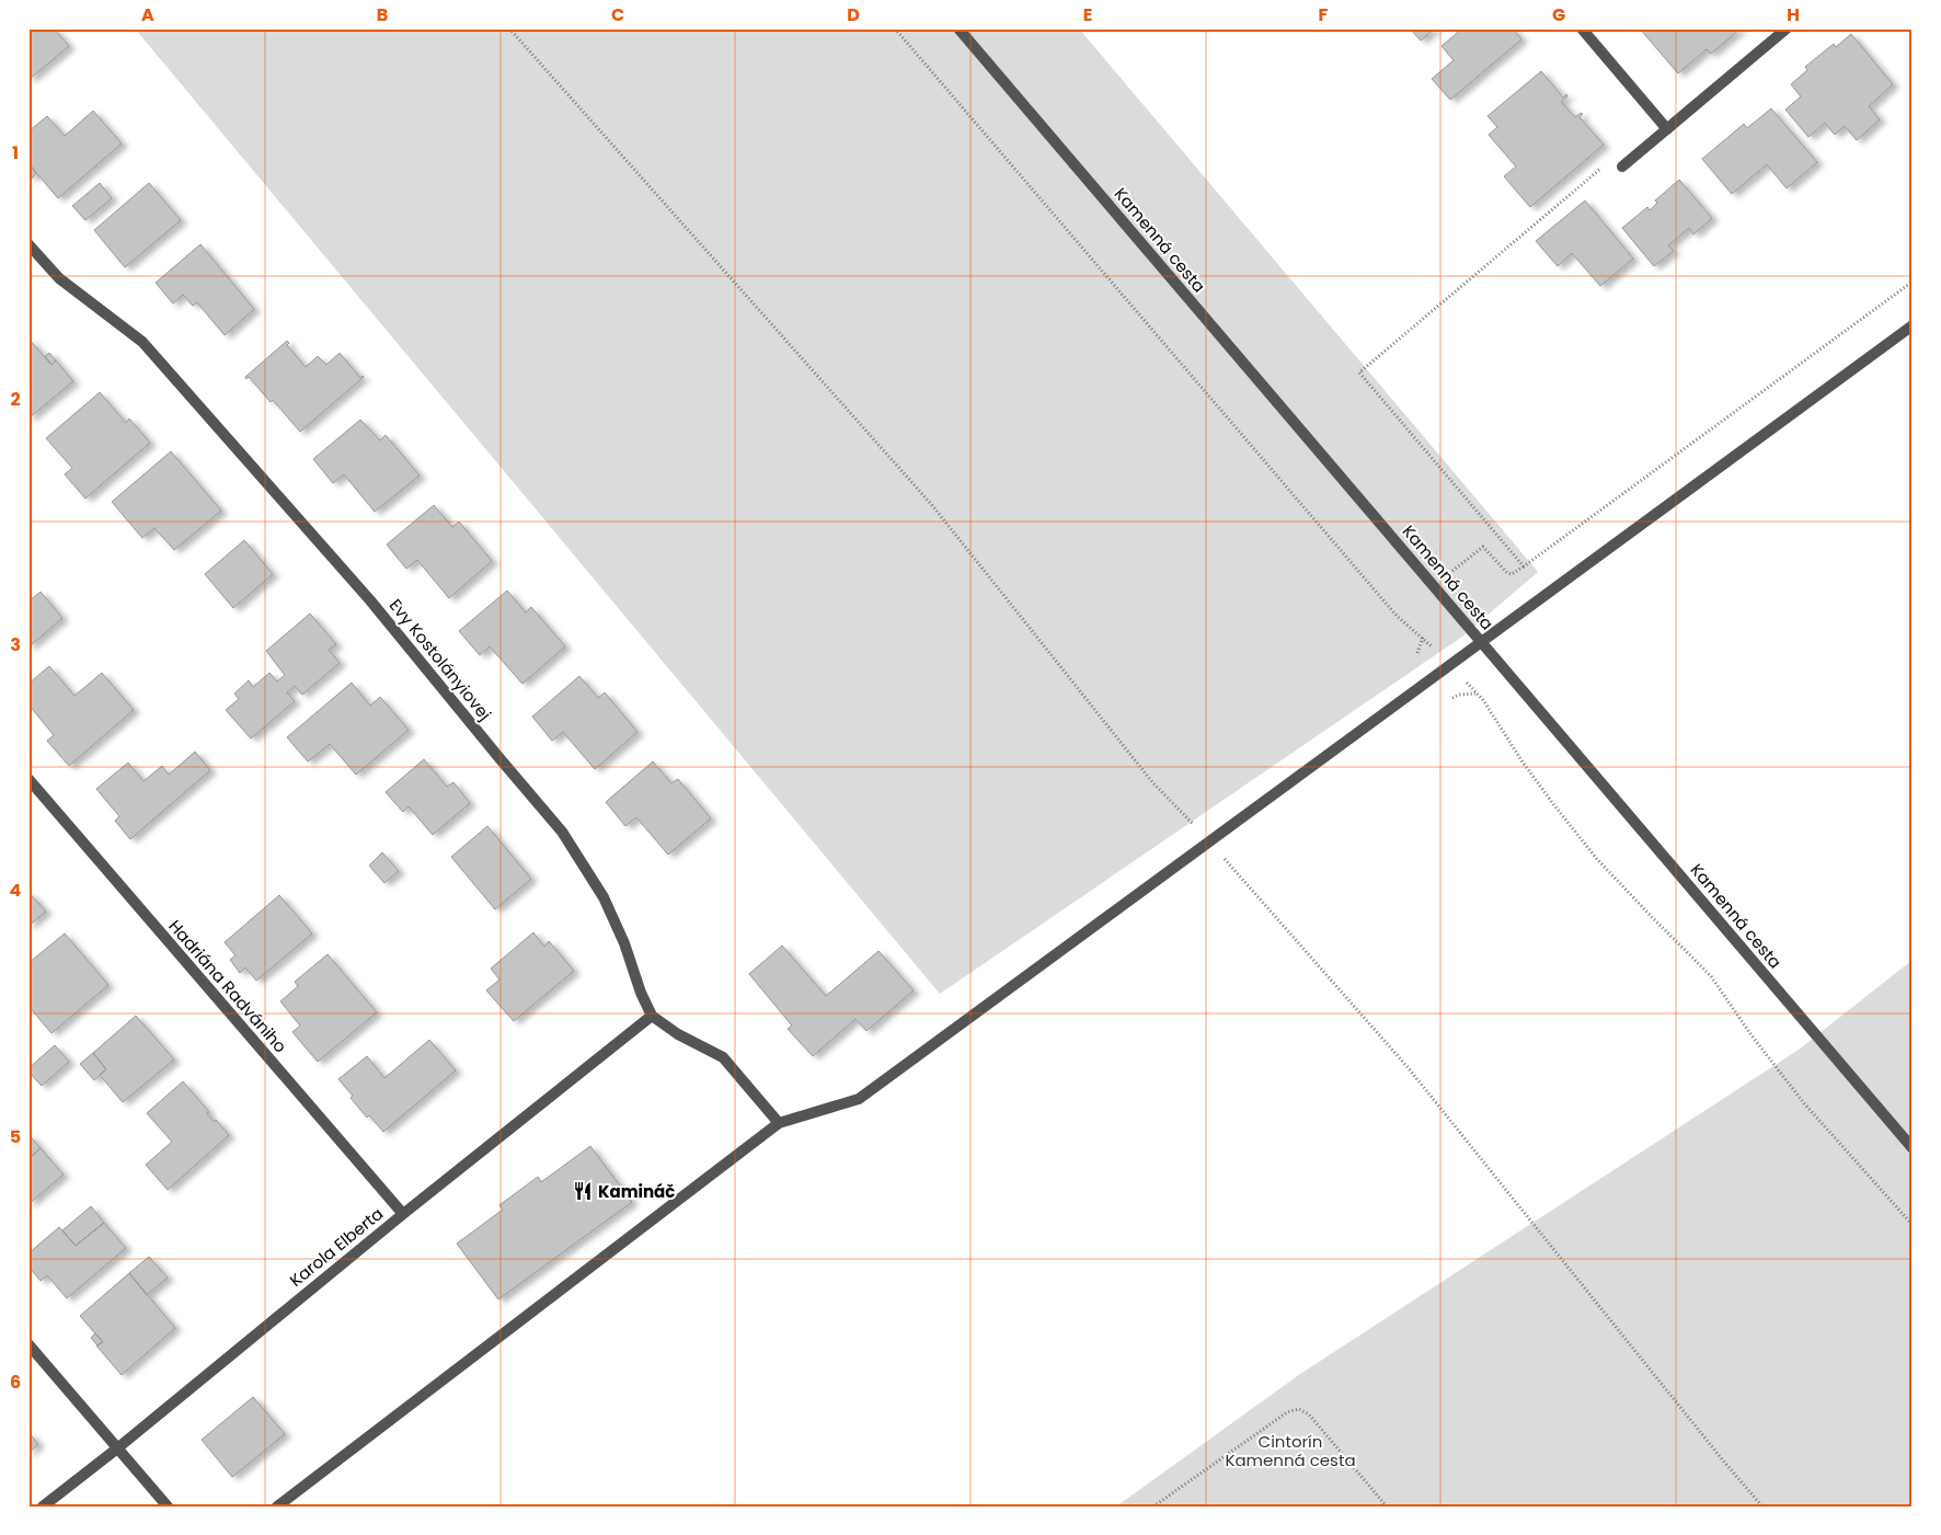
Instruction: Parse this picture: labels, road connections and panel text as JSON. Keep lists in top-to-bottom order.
{
  "streets": {
    "street": [
      "Kamenná cesta",
      "Evy Kostolányiovej",
      "Hadriána Radvániho",
      "Karola Elberta"
    ]
  },
  "crossings": [
    ["Evy Kostolányiovej", "Karola Elberta"],
    ["Hadriána Radvániho", "Karola Elberta"]
  ],
  "parks": ["Cintorín Kamenná cesta"],
  "places": {
    "restaurant": ["Kamináč"]
  },
  "grid": {
    "columns": [
      "A",
      "B",
      "C",
      "D",
      "E",
      "F",
      "G",
      "H"
    ],
    "rows": [
      "1",
      "2",
      "3",
      "4",
      "5",
      "6"
    ]
  }
}
